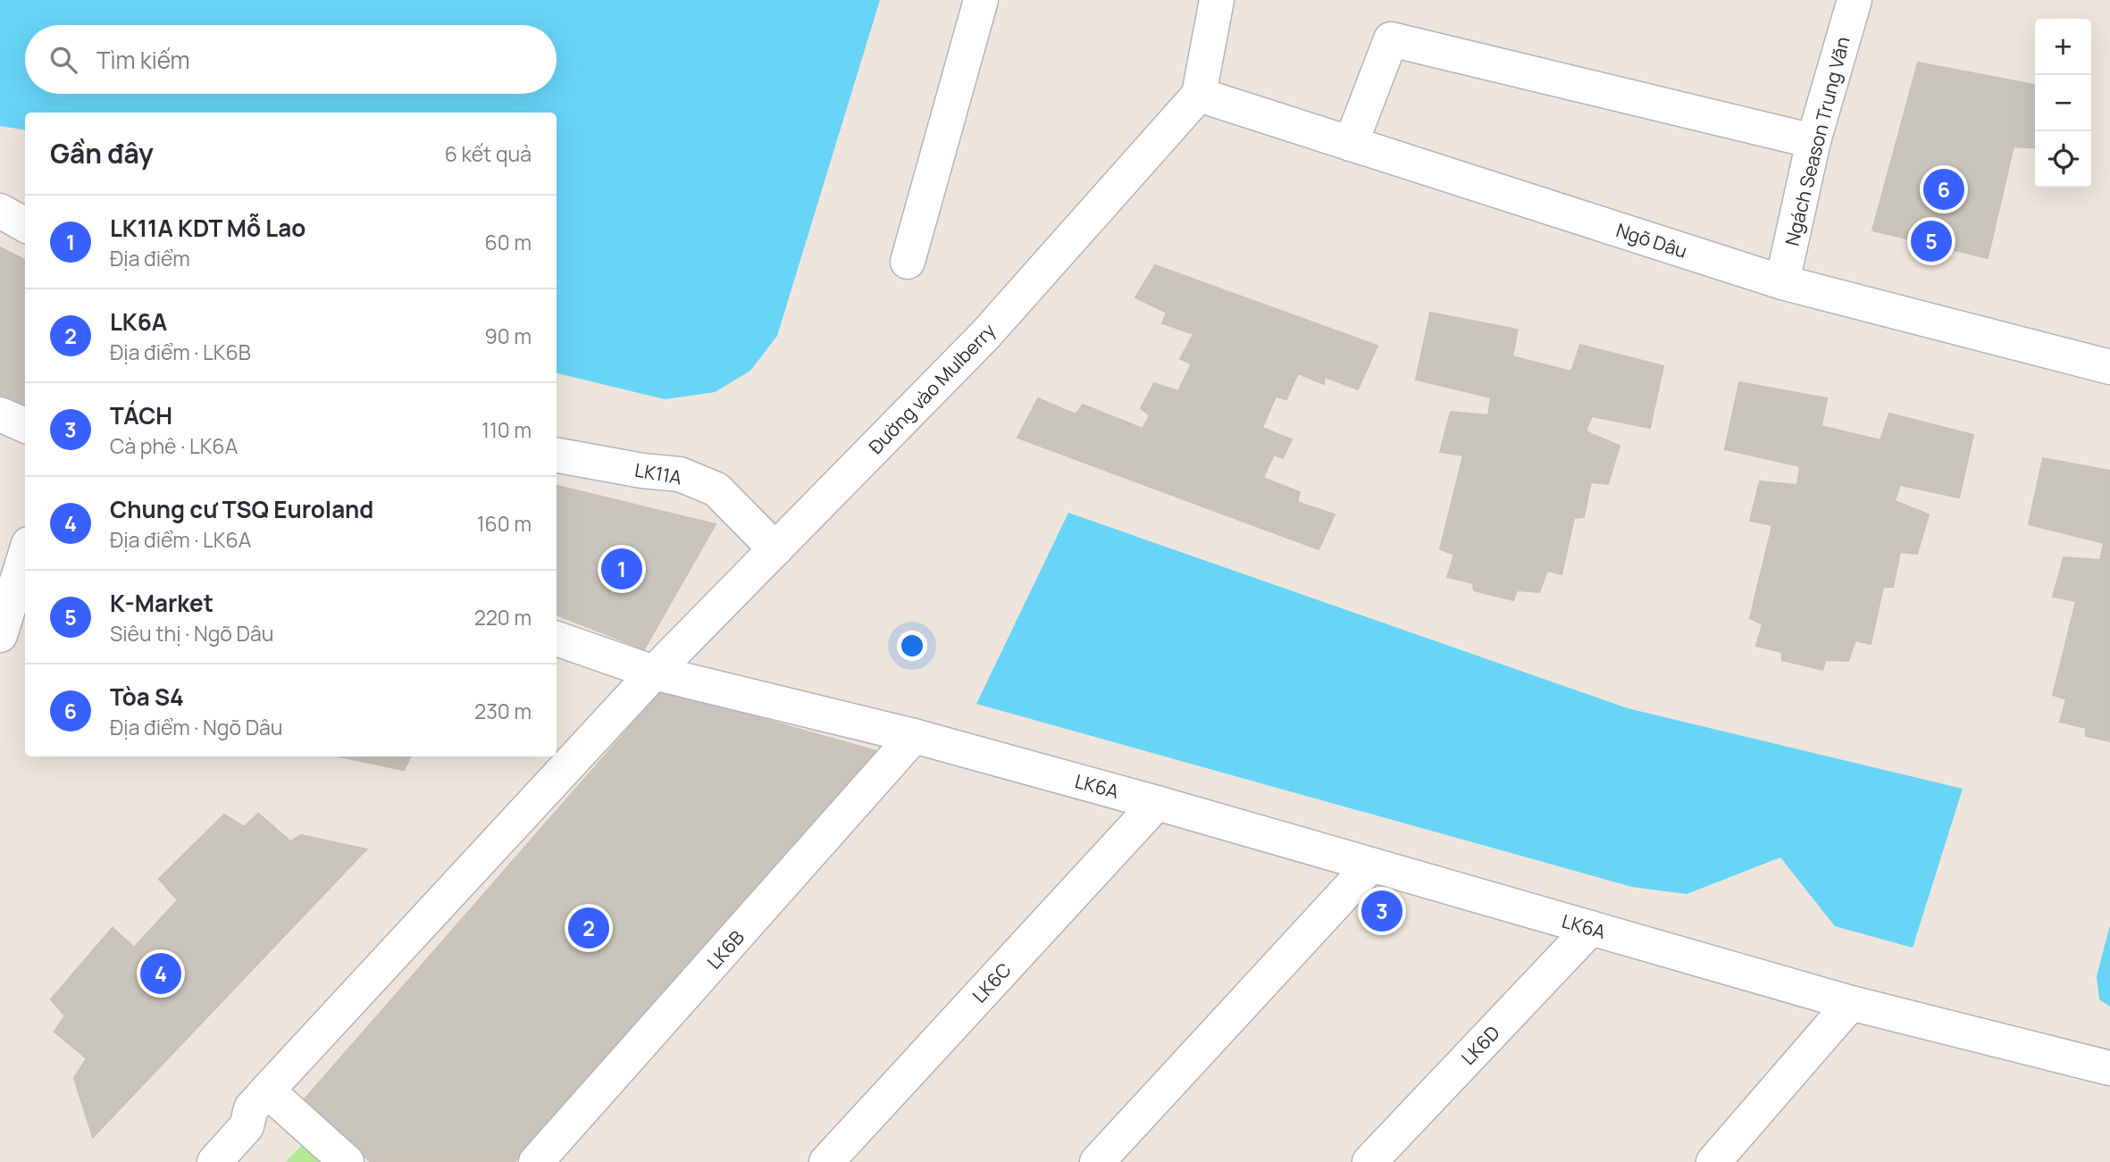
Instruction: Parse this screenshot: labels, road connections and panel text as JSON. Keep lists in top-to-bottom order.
{
  "streets": {
    "street": [
      "Ngách Season Trung Văn",
      "Ngõ Dâu",
      "Đường vào Mulberry",
      "LK11A",
      "LK6A",
      "LK6B",
      "LK6C",
      "LK6D"
    ]
  },
  "crossings": [
    ["Ngách Season Trung Văn", "Ngõ Dâu"],
    ["Ngõ Dâu", "Đường vào Mulberry"],
    ["Đường vào Mulberry", "LK11A"],
    ["Đường vào Mulberry", "LK6A"],
    ["LK6A", "LK6B"],
    ["LK6A", "LK6C"],
    ["LK6A", "LK6D"]
  ],
  "page": {
    "map_buttons": ["+", "−"],
    "search": "Tìm kiếm",
    "heading": ["Gần đây", "6 kết quả"],
    "pins": [
      "6",
      "5",
      "1",
      "3",
      "2",
      "4"
    ],
    "list": [
      {
        "mark": "1",
        "name": "LK11A KDT Mỗ Lao",
        "note": "Địa điểm",
        "value": "60 m"
      },
      {
        "mark": "2",
        "name": "LK6A",
        "note": "Địa điểm · LK6B",
        "value": "90 m"
      },
      {
        "mark": "3",
        "name": "TÁCH",
        "note": "Cà phê · LK6A",
        "value": "110 m"
      },
      {
        "mark": "4",
        "name": "Chung cư TSQ Euroland",
        "note": "Địa điểm · LK6A",
        "value": "160 m"
      },
      {
        "mark": "5",
        "name": "K-Market",
        "note": "Siêu thị · Ngõ Dâu",
        "value": "220 m"
      },
      {
        "mark": "6",
        "name": "Tòa S4",
        "note": "Địa điểm · Ngõ Dâu",
        "value": "230 m"
      }
    ]
  }
}
